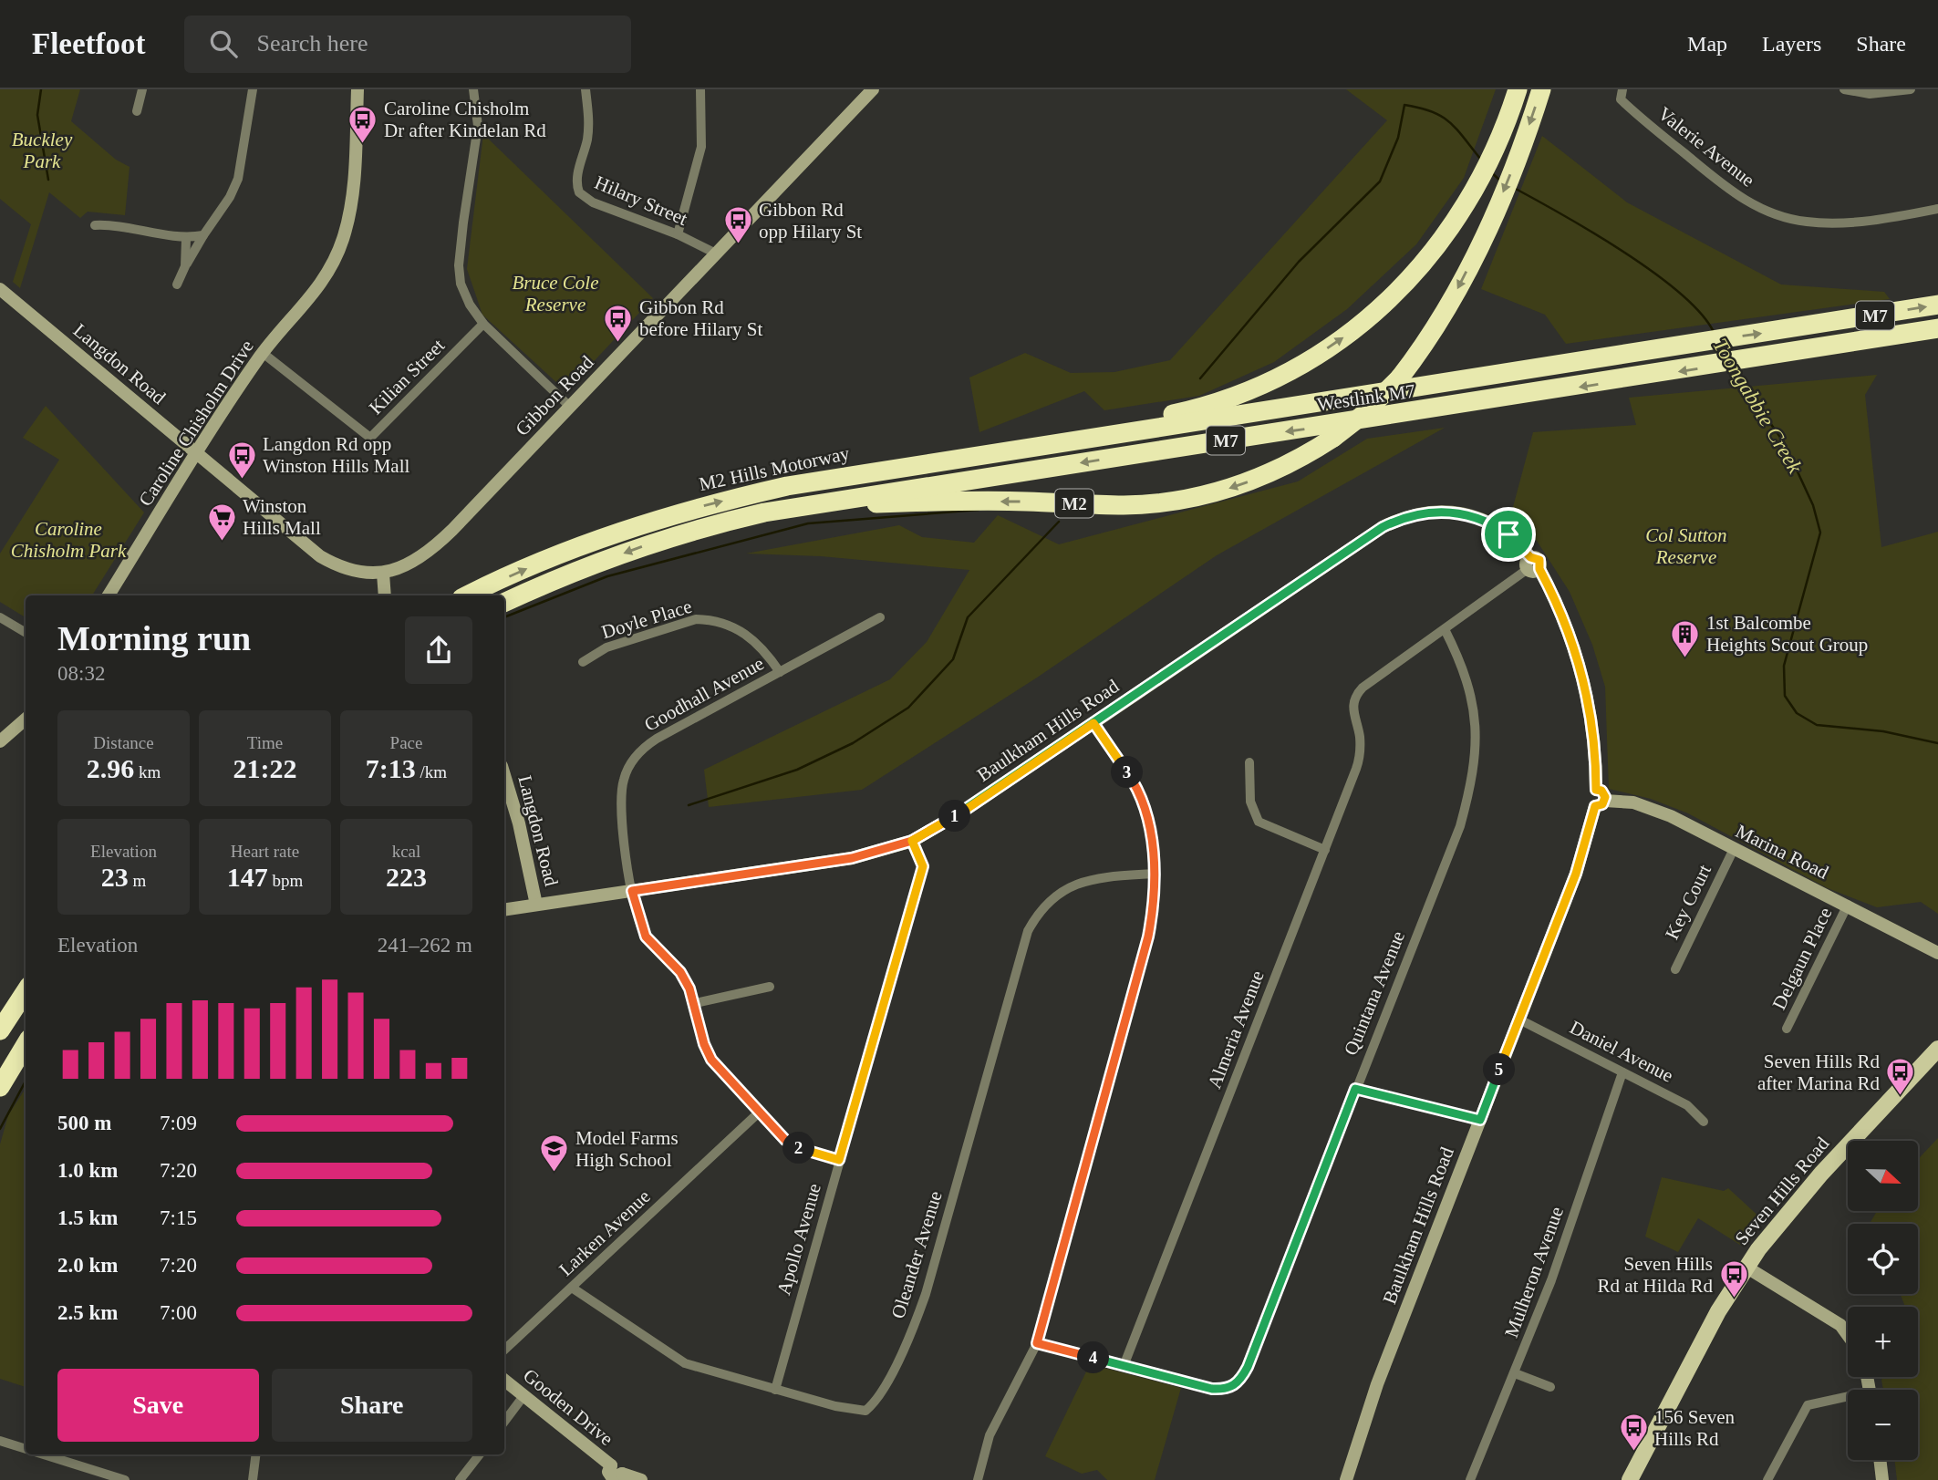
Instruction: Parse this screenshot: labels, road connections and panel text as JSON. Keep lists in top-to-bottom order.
{
  "streets": {
    "highway": [
      "M7",
      "Westlink M7",
      "M2 Hills Motorway",
      "M2"
    ],
    "main road": ["Seven Hills Road"],
    "street": [
      "Valerie Avenue",
      "Hilary Street",
      "Langdon Road",
      "Kilian Street",
      "Gibbon Road",
      "Caroline Chisholm Drive",
      "Doyle Place",
      "Goodhall Avenue",
      "Baulkham Hills Road",
      "Marina Road",
      "Key Court",
      "Delgaun Place",
      "Quintana Avenue",
      "Almeria Avenue",
      "Daniel Avenue",
      "Larken Avenue",
      "Apollo Avenue",
      "Oleander Avenue",
      "Mulheron Avenue",
      "Gooden Drive"
    ]
  },
  "crossings": [
    ["Hilary Street", "Gibbon Road"],
    ["Langdon Road", "Gibbon Road"],
    ["Langdon Road", "Caroline Chisholm Drive"],
    ["Langdon Road", "Baulkham Hills Road"],
    ["Kilian Street", "Caroline Chisholm Drive"],
    ["Westlink M7", "M2 Hills Motorway"],
    ["Westlink M7", "M2"],
    ["Doyle Place", "Goodhall Avenue"],
    ["Goodhall Avenue", "Baulkham Hills Road"],
    ["Goodhall Avenue", "Larken Avenue"],
    ["Goodhall Avenue", "Apollo Avenue"],
    ["Baulkham Hills Road", "Marina Road"],
    ["Baulkham Hills Road", "Daniel Avenue"],
    ["Baulkham Hills Road", "Apollo Avenue"],
    ["Marina Road", "Key Court"],
    ["Marina Road", "Delgaun Place"],
    ["Quintana Avenue", "Almeria Avenue"],
    ["Daniel Avenue", "Mulheron Avenue"],
    ["Larken Avenue", "Oleander Avenue"],
    ["Apollo Avenue", "Oleander Avenue"]
  ],
  "water": ["Toongabbie Creek"],
  "parks": [
    "Buckley Park",
    "Bruce Cole Reserve",
    "Caroline Chisholm Park",
    "Col Sutton Reserve"
  ],
  "places": {
    "bus stop": [
      "Caroline Chisholm Dr after Kindelan Rd",
      "Gibbon Rd opp Hilary St",
      "Gibbon Rd before Hilary St",
      "Langdon Rd opp Winston Hills Mall",
      "Seven Hills Rd after Marina Rd",
      "Seven Hills Rd at Hilda Rd",
      "156 Seven Hills Rd"
    ],
    "supermarket": ["Winston Hills Mall"],
    "building": ["1st Balcombe Heights Scout Group"],
    "school or university": ["Model Farms High School"]
  },
  "north": "right",
  "page": {
    "header": "Fleetfoot",
    "search": "Search here",
    "nav": ["Map", "Layers", "Share"],
    "heading": ["Morning run", "08:32"],
    "stats": [
      ["Distance", "2.96 km"],
      ["Time", "21:22"],
      ["Pace", "7:13 /km"],
      ["Elevation", "23 m"],
      ["Heart rate", "147 bpm"],
      ["kcal", "223"]
    ],
    "pins": [
      "3",
      "1",
      "5",
      "2",
      "4"
    ],
    "chart": ["Elevation", "241–262 m"],
    "list": [
      {
        "name": "500 m",
        "note": "7:09"
      },
      {
        "name": "1.0 km",
        "note": "7:20"
      },
      {
        "name": "1.5 km",
        "note": "7:15"
      },
      {
        "name": "2.0 km",
        "note": "7:20"
      },
      {
        "name": "2.5 km",
        "note": "7:00"
      }
    ],
    "map_buttons": ["+", "−"],
    "buttons": ["Save", "Share"]
  }
}
